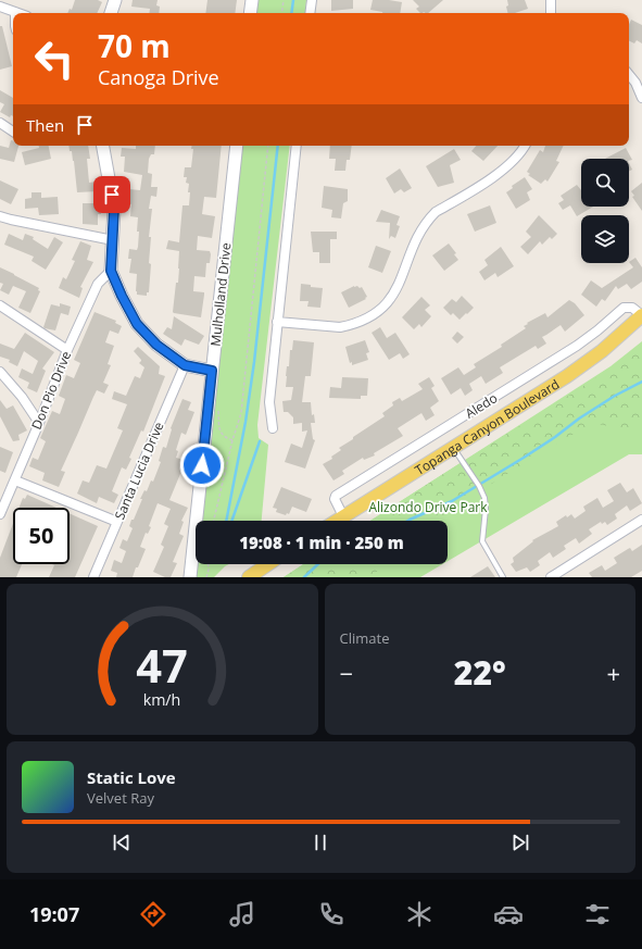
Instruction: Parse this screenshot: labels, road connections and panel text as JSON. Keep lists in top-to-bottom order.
{
  "streets": {
    "main road": ["Mulholland Drive", "Topanga Canyon Boulevard"],
    "street": ["Don Pio Drive", "Aledo", "Santa Lucia Drive"]
  },
  "crossings": [
    ["Aledo", "Topanga Canyon Boulevard"]
  ],
  "parks": ["Alizondo Drive Park"],
  "page": {
    "turn": ["70 m", "Canoga Drive"],
    "then": "Then",
    "limit": "50",
    "trip": "19:08 · 1 min · 250 m",
    "tile": "Climate",
    "heat": ["−", "22°", "+"],
    "song": ["Static Love", "Velvet Ray"],
    "tabs": "19:07",
    "gauge": ["47", "km/h"]
  }
}
